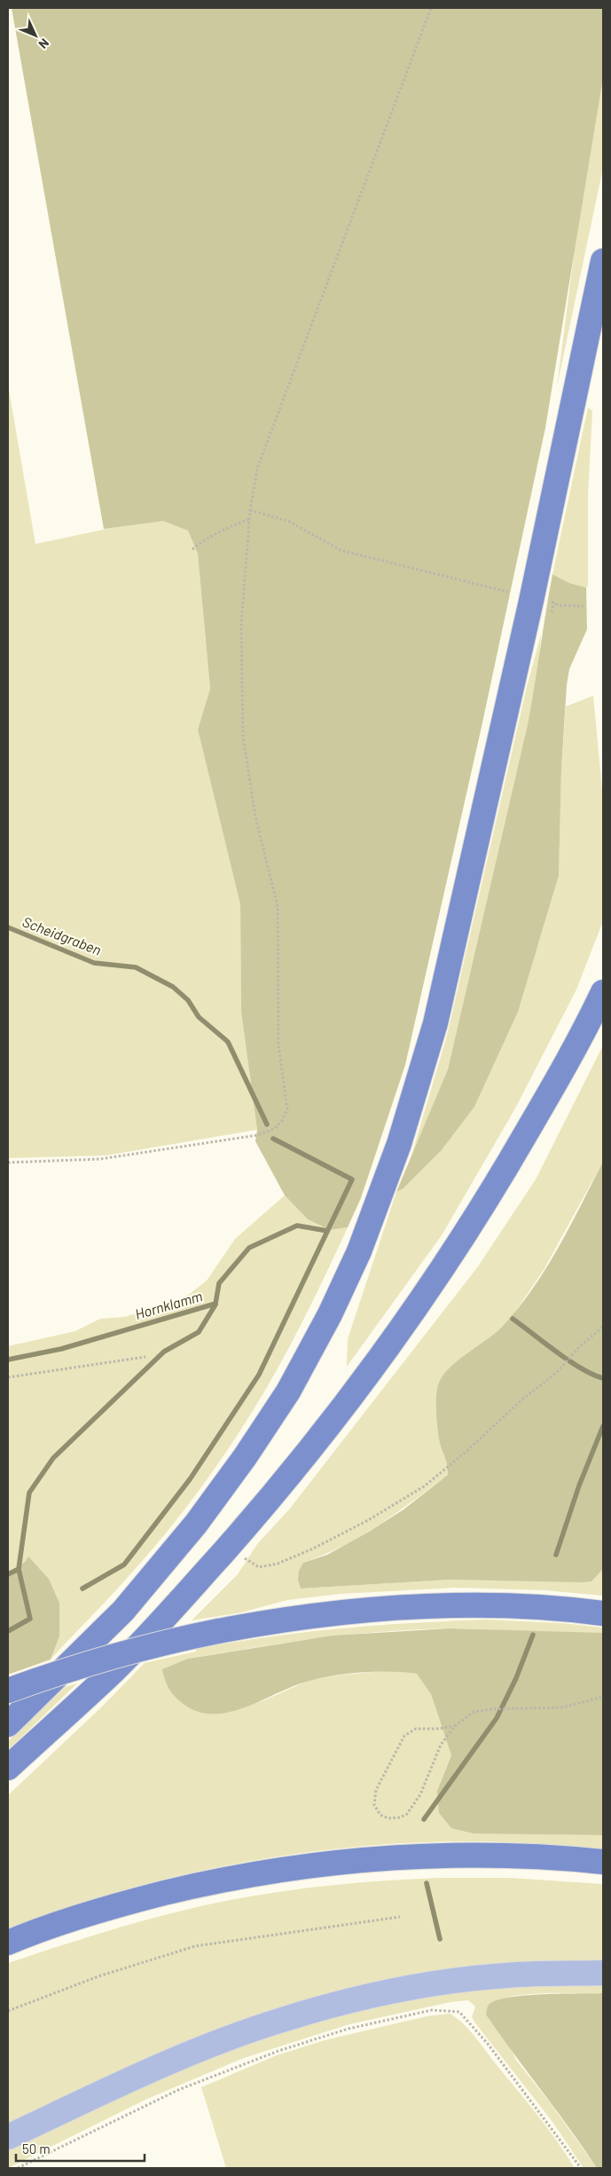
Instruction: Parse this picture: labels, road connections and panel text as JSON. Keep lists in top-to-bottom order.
{
  "water": ["Scheidgraben", "Hornklamm"],
  "scale_bar": "50 m",
  "north": "bottom right"
}
